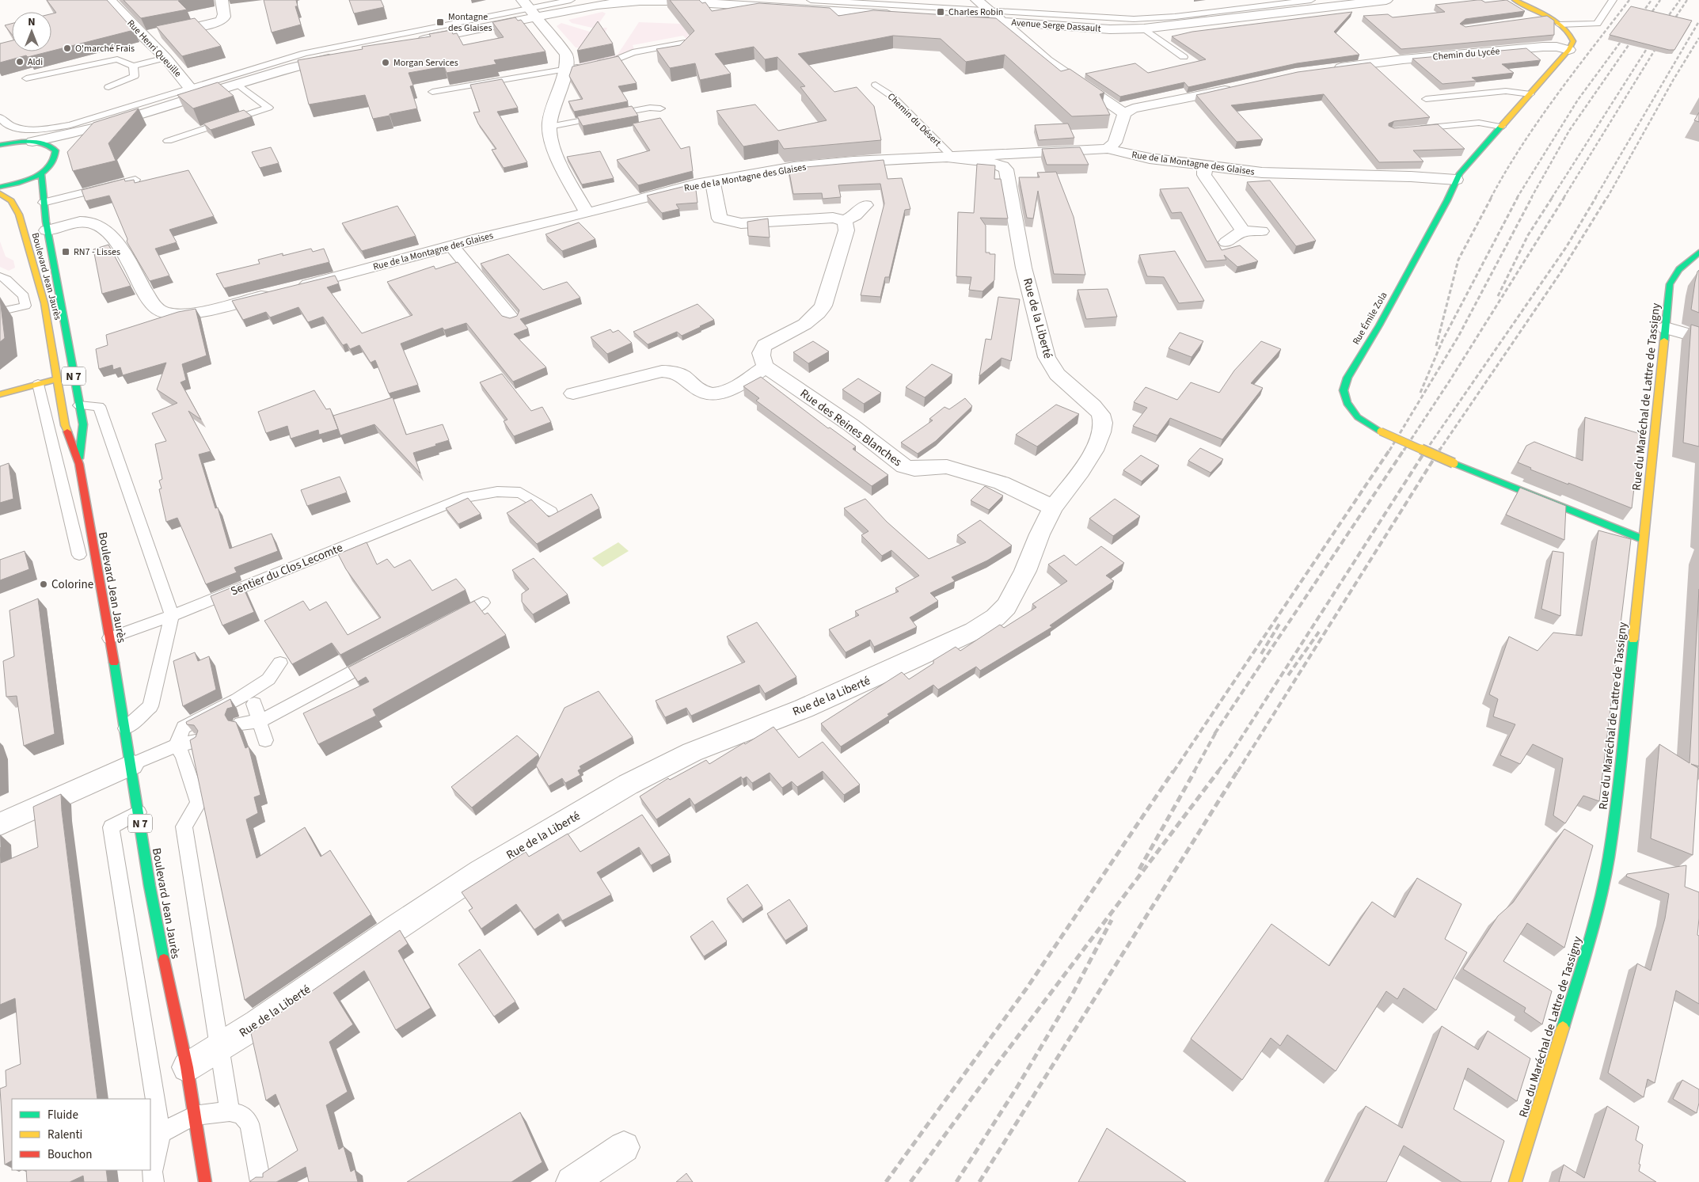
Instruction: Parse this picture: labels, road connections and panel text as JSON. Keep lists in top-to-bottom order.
{
  "streets": {
    "main road": [
      "Boulevard Jean Jaurès",
      "Rue Émile Zola",
      "N 7",
      "Rue du Maréchal de Lattre de Tassigny"
    ],
    "street": [
      "Avenue Serge Dassault",
      "Rue Henri Queuille",
      "Chemin du Lycée",
      "Rue de la Montagne des Glaises",
      "Rue de la Liberté",
      "Rue des Reines Blanches"
    ],
    "lane": ["Chemin du Désert", "Sentier du Clos Lecomte"]
  },
  "crossings": [
    ["Avenue Serge Dassault", "Rue Henri Queuille"],
    ["Chemin du Lycée", "Rue Émile Zola"],
    ["Chemin du Désert", "Rue de la Montagne des Glaises"],
    ["Chemin du Désert", "Rue de la Liberté"],
    ["Rue de la Montagne des Glaises", "Boulevard Jean Jaurès"],
    ["Rue de la Montagne des Glaises", "Rue de la Liberté"],
    ["Rue de la Montagne des Glaises", "Rue Émile Zola"],
    ["Boulevard Jean Jaurès", "Rue de la Liberté"],
    ["Boulevard Jean Jaurès", "Sentier du Clos Lecomte"],
    ["Rue de la Liberté", "Rue des Reines Blanches"],
    ["Rue Émile Zola", "Rue du Maréchal de Lattre de Tassigny"]
  ],
  "places": {
    "transit": ["Charles Robin", "Montagne des Glaises", "RN7 - Lisses"],
    "other": [
      "O'marché Frais",
      "Aldi",
      "Morgan Services",
      "Colorine"
    ]
  },
  "legend": ["Fluide", "Ralenti", "Bouchon"],
  "north": "top"
}
